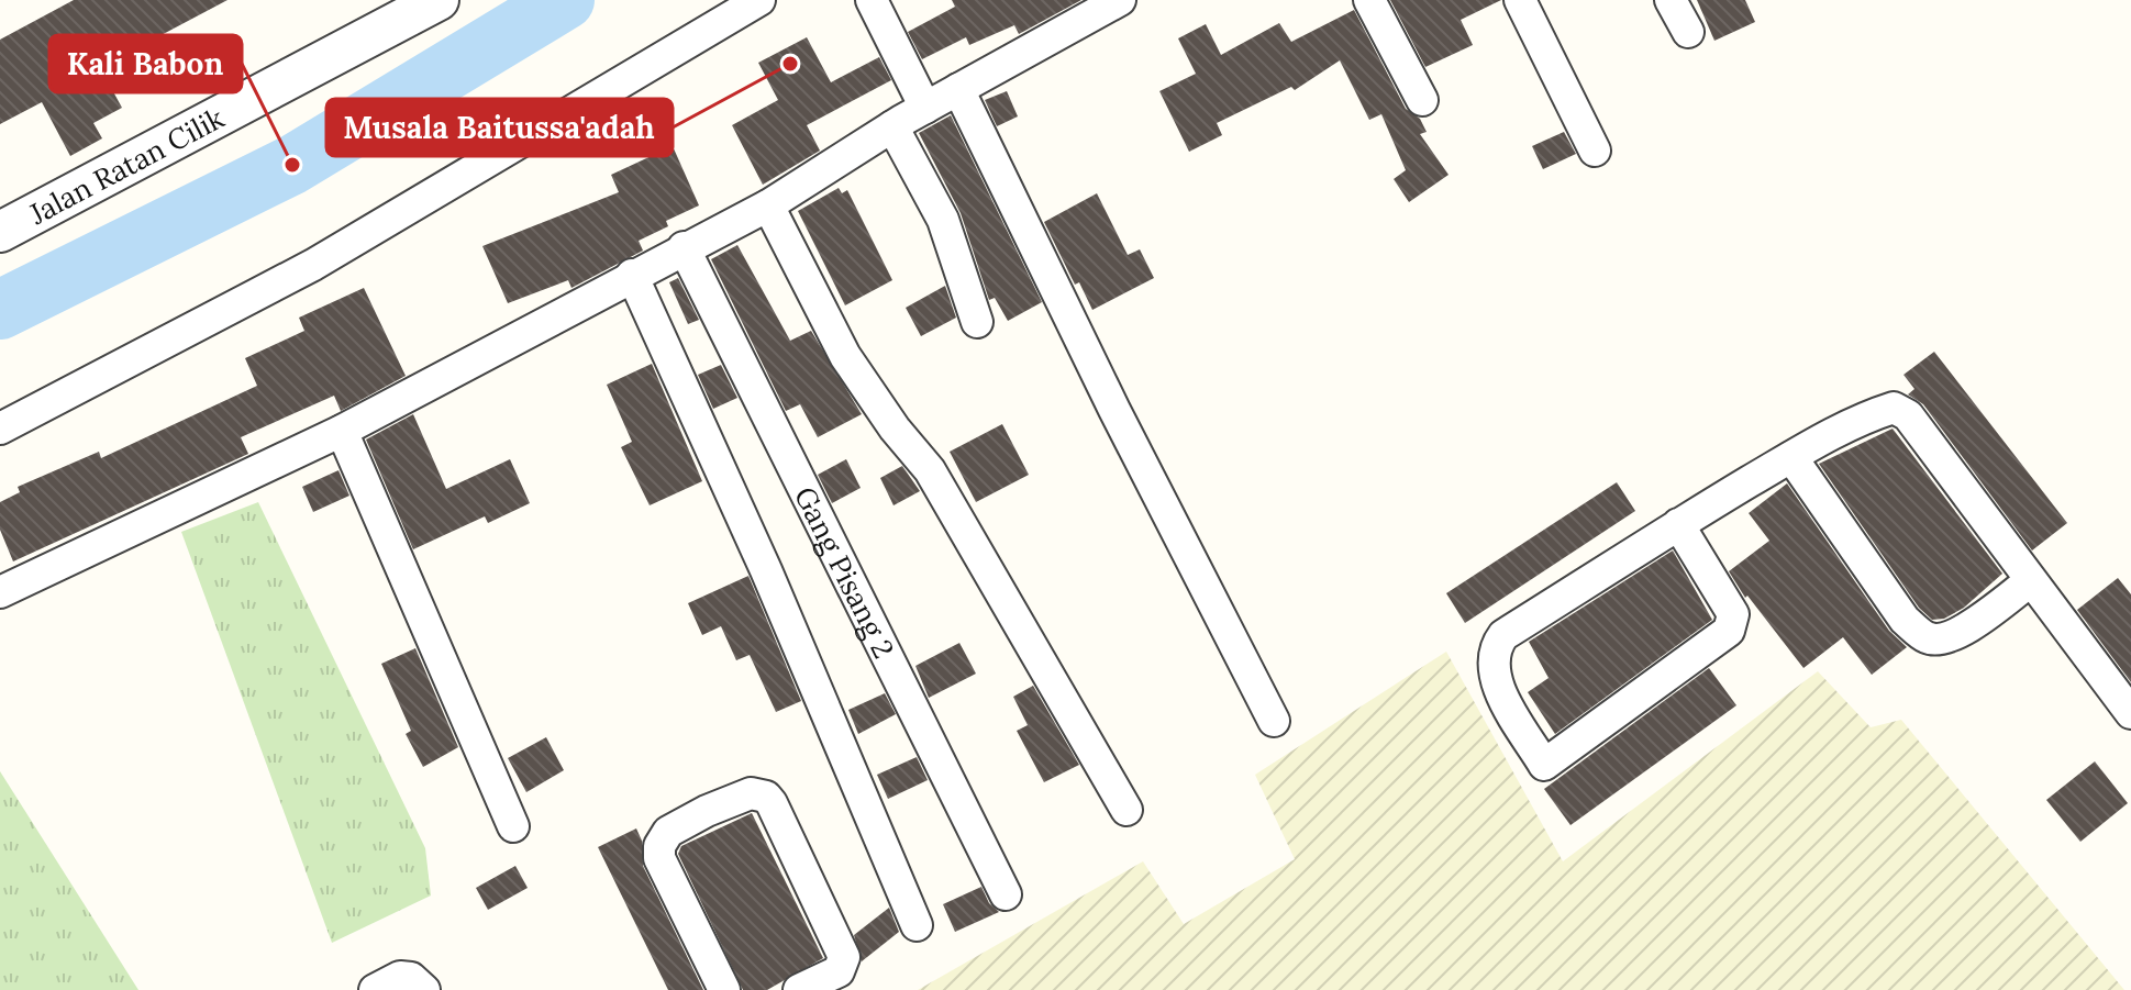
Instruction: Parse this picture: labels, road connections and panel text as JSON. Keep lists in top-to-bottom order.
{
  "streets": {
    "street": ["Jalan Ratan Cilik", "Gang Pisang 2"]
  },
  "places": ["Musala Baitussa'adah", "Kali Babon"]
}
